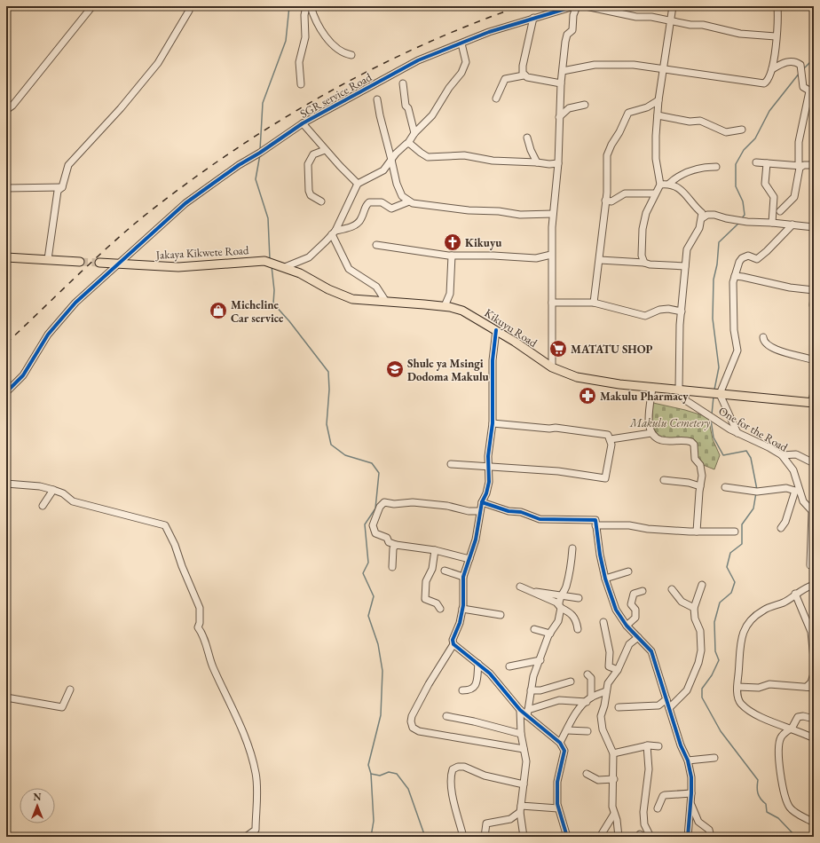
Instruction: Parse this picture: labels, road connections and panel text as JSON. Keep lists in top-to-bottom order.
{
  "streets": {
    "main road": ["Jakaya Kikwete Road", "Kikuyu Road"],
    "street": ["SGR service Road", "One for the Road"]
  },
  "crossings": [
    ["SGR service Road", "Jakaya Kikwete Road"],
    ["Jakaya Kikwete Road", "Kikuyu Road"],
    ["Kikuyu Road", "One for the Road"]
  ],
  "parks": ["Makulu Cemetery"],
  "places": {
    "church": ["Kikuyu"],
    "shop": ["Micheline Car service"],
    "supermarket": ["MATATU SHOP"],
    "school or university": ["Shule ya Msingi Dodoma Makulu"],
    "pharmacy": ["Makulu Pharmacy"]
  },
  "north": "top"
}
